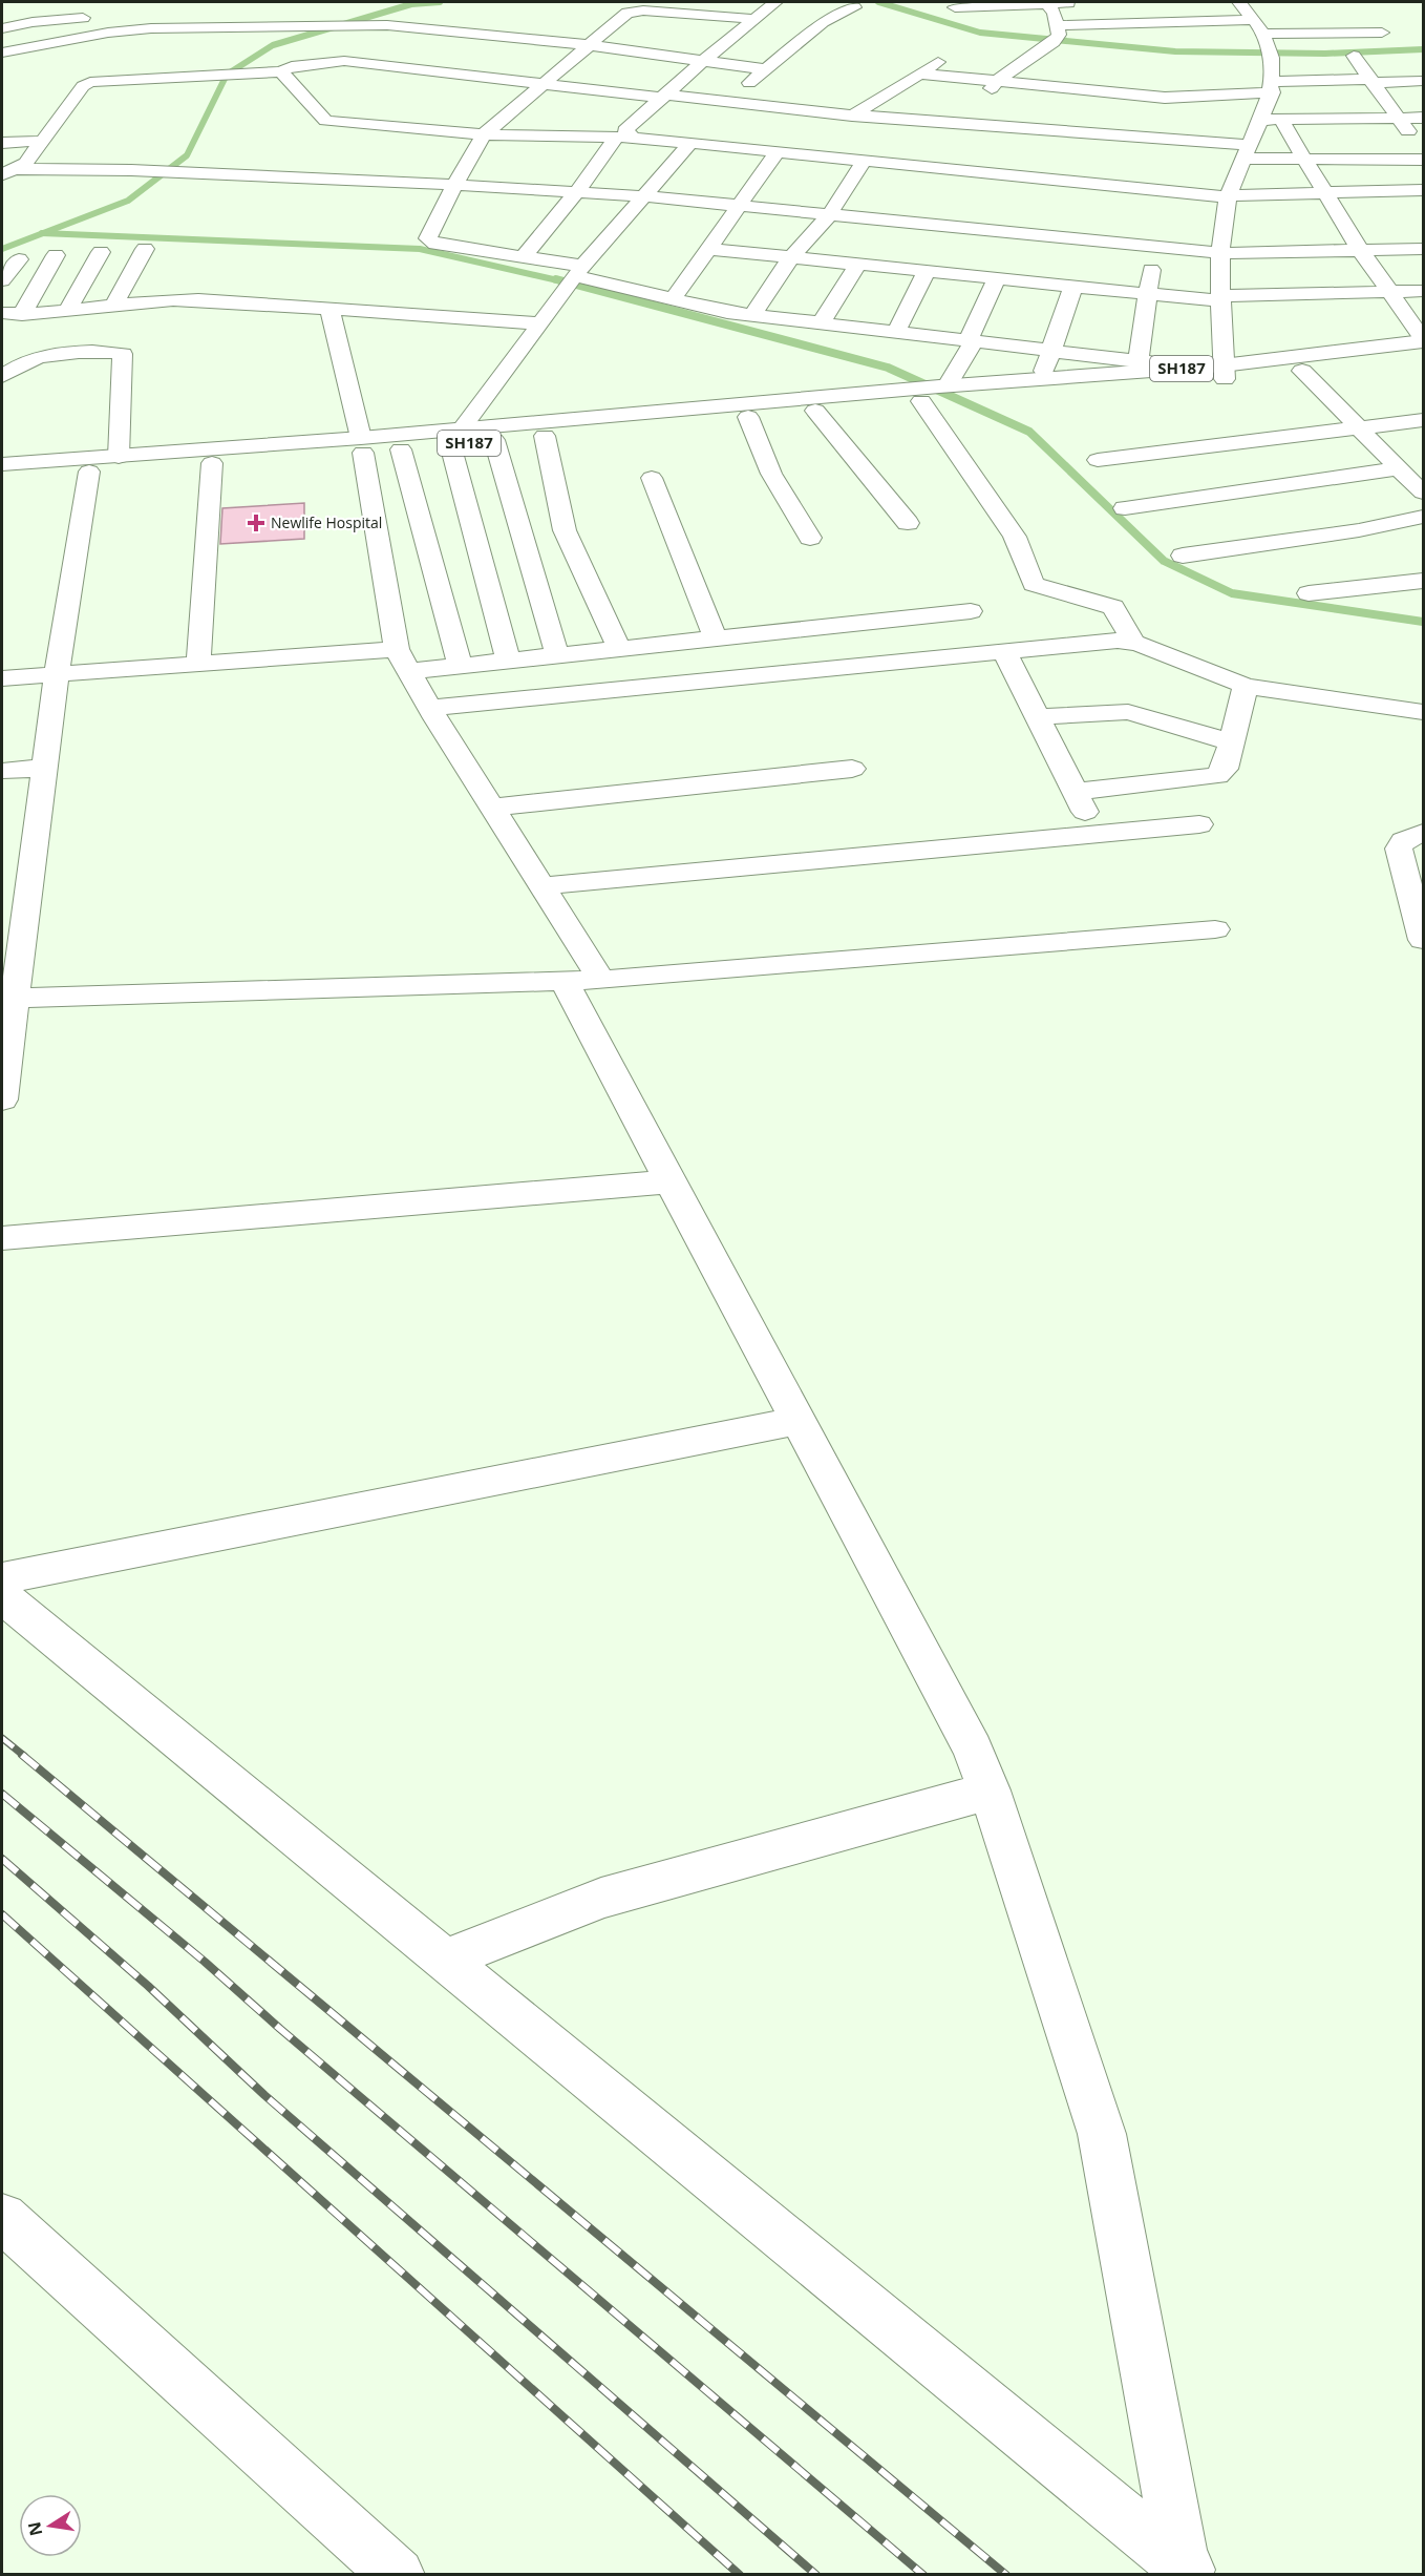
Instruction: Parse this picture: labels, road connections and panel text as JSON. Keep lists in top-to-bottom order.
{
  "streets": {
    "street": ["SH187"]
  },
  "places": {
    "health": ["Newlife Hospital"]
  },
  "north": "left"
}
